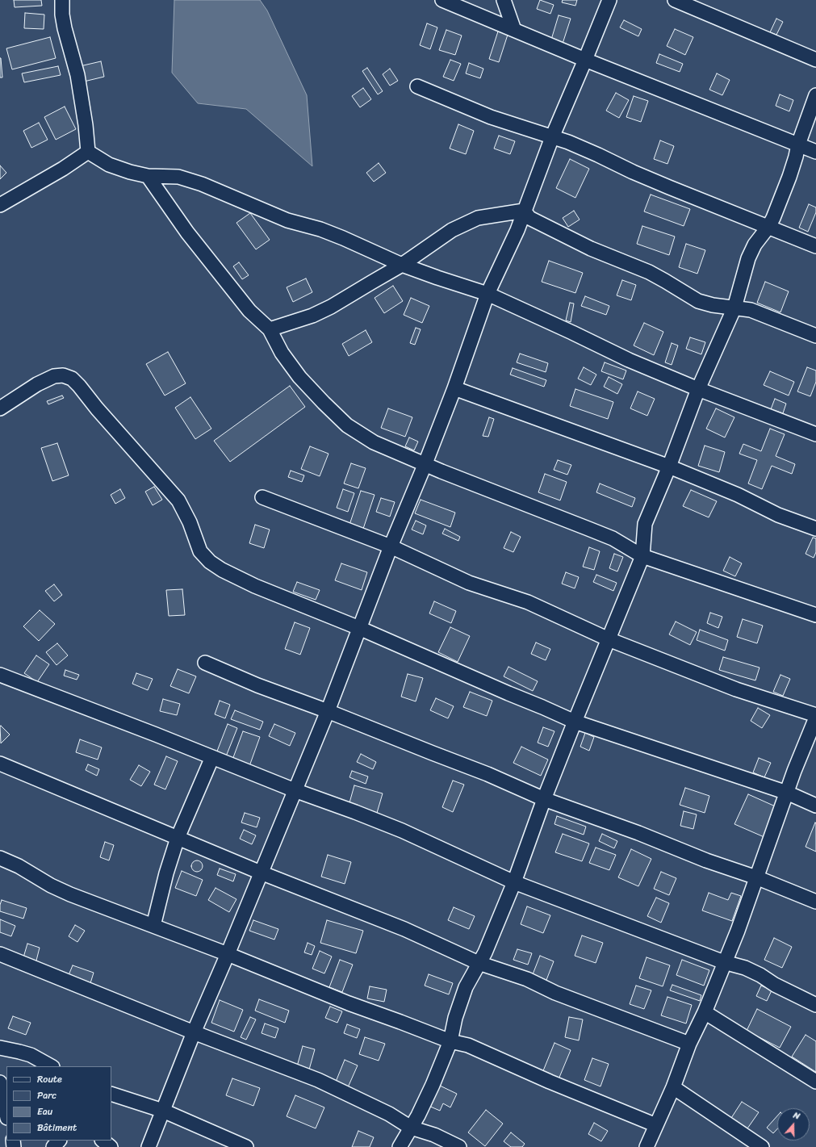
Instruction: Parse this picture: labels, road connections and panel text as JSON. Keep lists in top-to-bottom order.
{
  "legend": [
    "Route",
    "Parc",
    "Eau",
    "Bâtiment"
  ],
  "north": "top"
}
